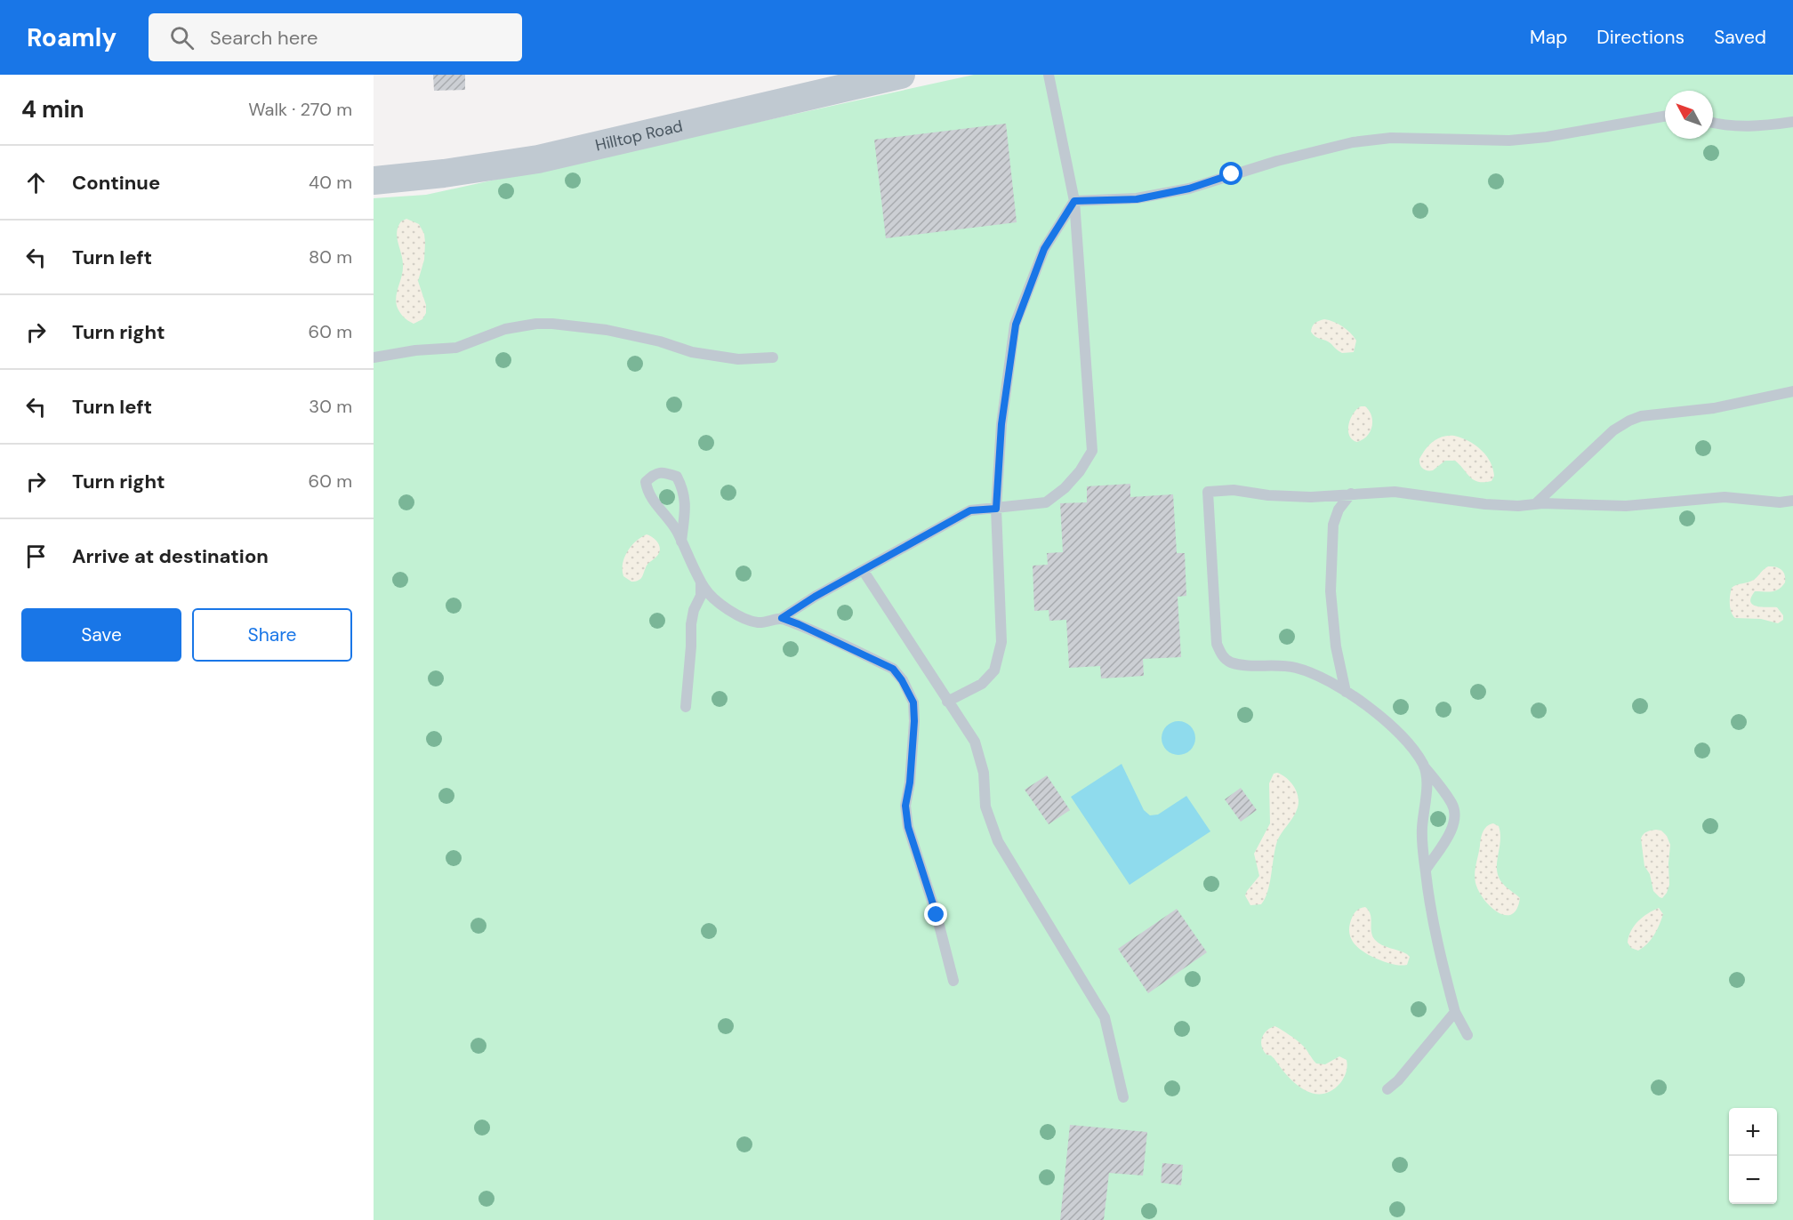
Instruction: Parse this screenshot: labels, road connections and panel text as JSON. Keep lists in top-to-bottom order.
{
  "streets": {
    "street": ["Hilltop Road"]
  },
  "north": "top left",
  "page": {
    "header": "Roamly",
    "search": "Search here",
    "nav": ["Map", "Directions", "Saved"],
    "heading": ["4 min", "Walk · 270 m"],
    "list": [
      ["Continue", "40 m"],
      ["Turn left", "80 m"],
      ["Turn right", "60 m"],
      ["Turn left", "30 m"],
      ["Turn right", "60 m"],
      "Arrive at destination"
    ],
    "buttons": ["Save", "Share"],
    "map_buttons": ["+", "−"]
  }
}
